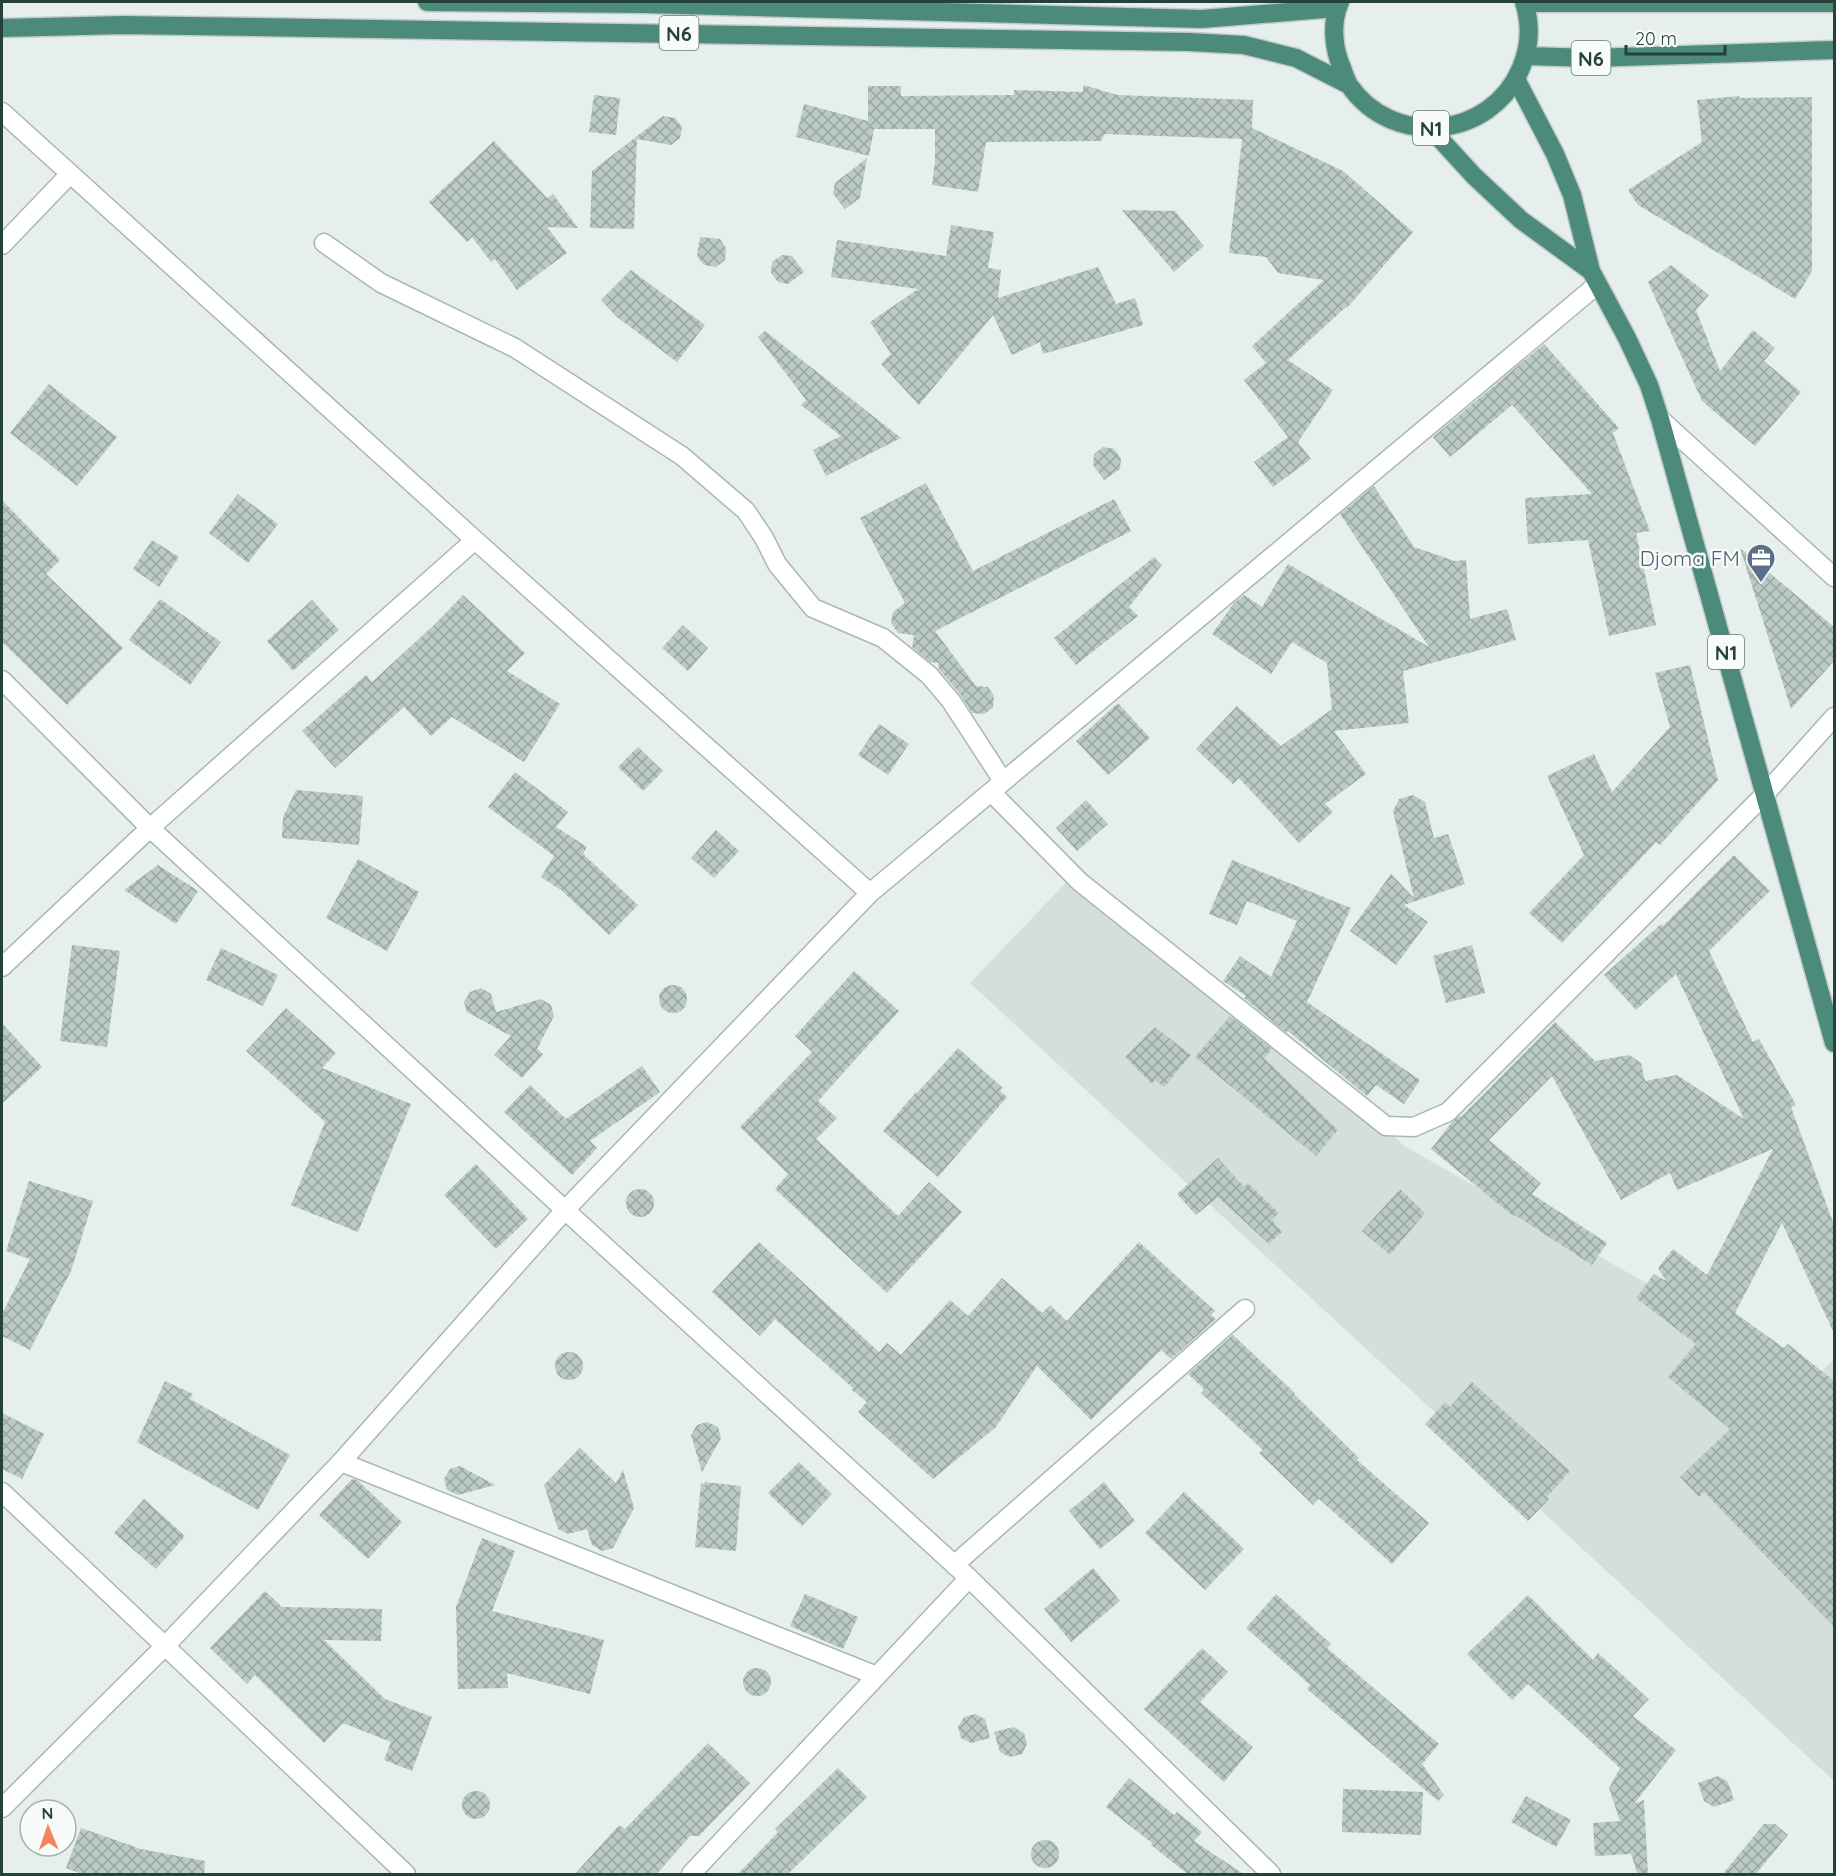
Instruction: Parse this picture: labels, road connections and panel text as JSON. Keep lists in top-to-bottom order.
{
  "streets": {
    "highway": ["N6", "N1"]
  },
  "crossings": [
    ["N6", "N1"]
  ],
  "places": {
    "office": ["Djoma FM"]
  },
  "scale_bar": "20 m",
  "north": "top"
}
